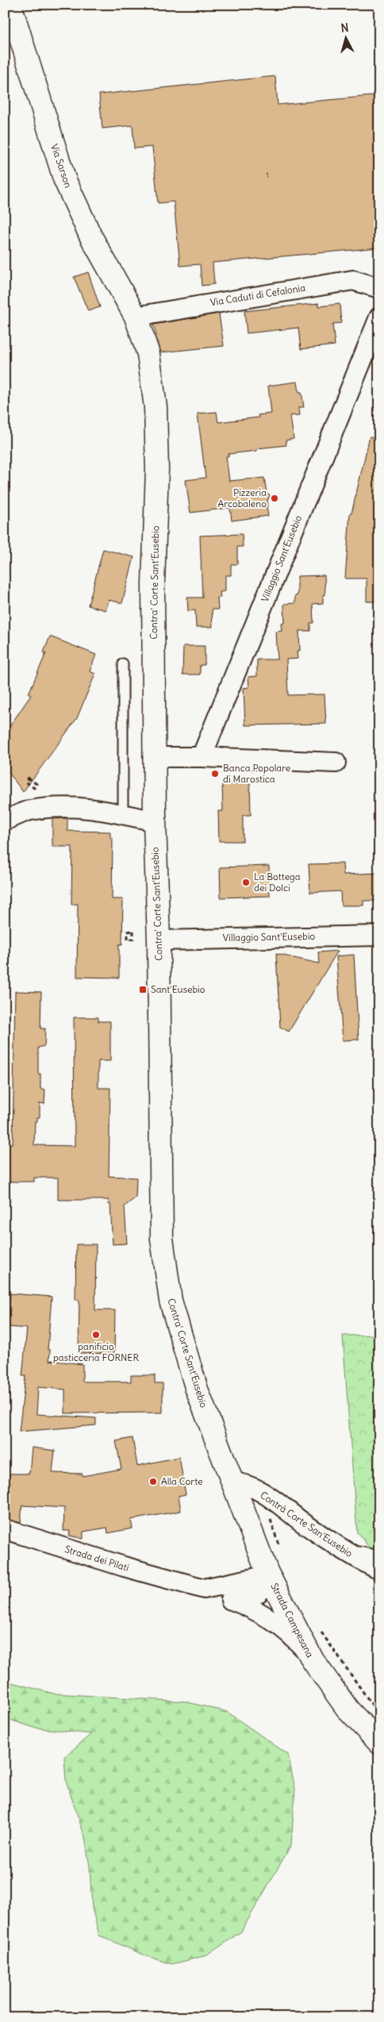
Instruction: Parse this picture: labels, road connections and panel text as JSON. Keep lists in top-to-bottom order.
{
  "streets": {
    "street": [
      "Via Sarson",
      "Via Caduti di Cefalonia",
      "Villaggio Sant'Eusebio",
      "Contra' Corte Sant'Eusebio",
      "Contrà Corte San'Eusebio",
      "Strada dei Pilati",
      "Strada Campesana"
    ]
  },
  "crossings": [
    ["Via Sarson", "Via Caduti di Cefalonia"],
    ["Via Sarson", "Contra' Corte Sant'Eusebio"],
    ["Via Caduti di Cefalonia", "Contra' Corte Sant'Eusebio"],
    ["Villaggio Sant'Eusebio", "Contra' Corte Sant'Eusebio"],
    ["Contra' Corte Sant'Eusebio", "Contrà Corte San'Eusebio"],
    ["Contra' Corte Sant'Eusebio", "Strada Campesana"],
    ["Contrà Corte San'Eusebio", "Strada Campesana"],
    ["Strada dei Pilati", "Strada Campesana"]
  ],
  "places": {
    "other": [
      "Pizzeria Arcobaleno",
      "Banca Popolare di Marostica",
      "La Bottega dei Dolci",
      "panificio pasticceria FORNER",
      "Alla Corte"
    ],
    "transit": ["Sant'Eusebio"]
  },
  "house_numbers": ["1"],
  "north": "top"
}
